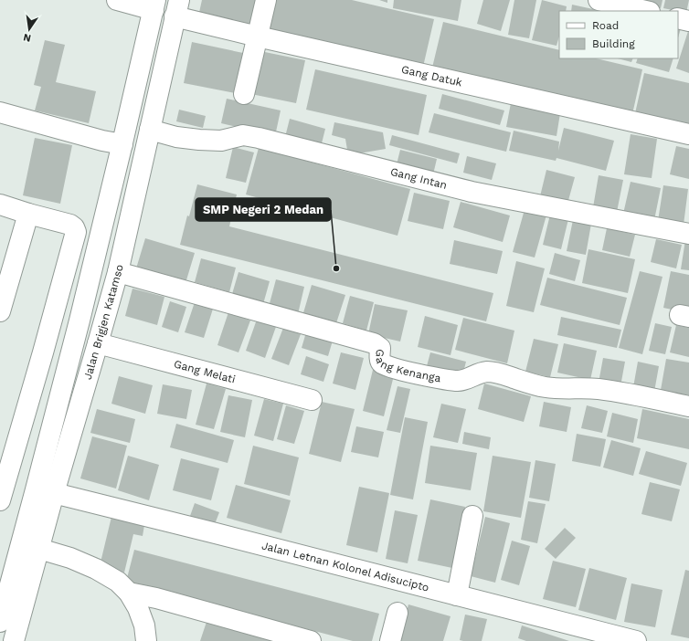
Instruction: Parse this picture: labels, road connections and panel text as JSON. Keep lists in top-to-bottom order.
{
  "streets": {
    "street": [
      "Gang Datuk",
      "Gang Intan",
      "Jalan Brigjen Katamso",
      "Gang Kenanga",
      "Gang Melati",
      "Jalan Letnan Kolonel Adisucipto"
    ]
  },
  "crossings": [
    ["Gang Datuk", "Jalan Brigjen Katamso"],
    ["Gang Intan", "Jalan Brigjen Katamso"],
    ["Jalan Brigjen Katamso", "Gang Kenanga"],
    ["Jalan Brigjen Katamso", "Gang Melati"],
    ["Jalan Brigjen Katamso", "Jalan Letnan Kolonel Adisucipto"]
  ],
  "places": ["SMP Negeri 2 Medan"],
  "legend": ["Road", "Building"],
  "north": "bottom"
}
